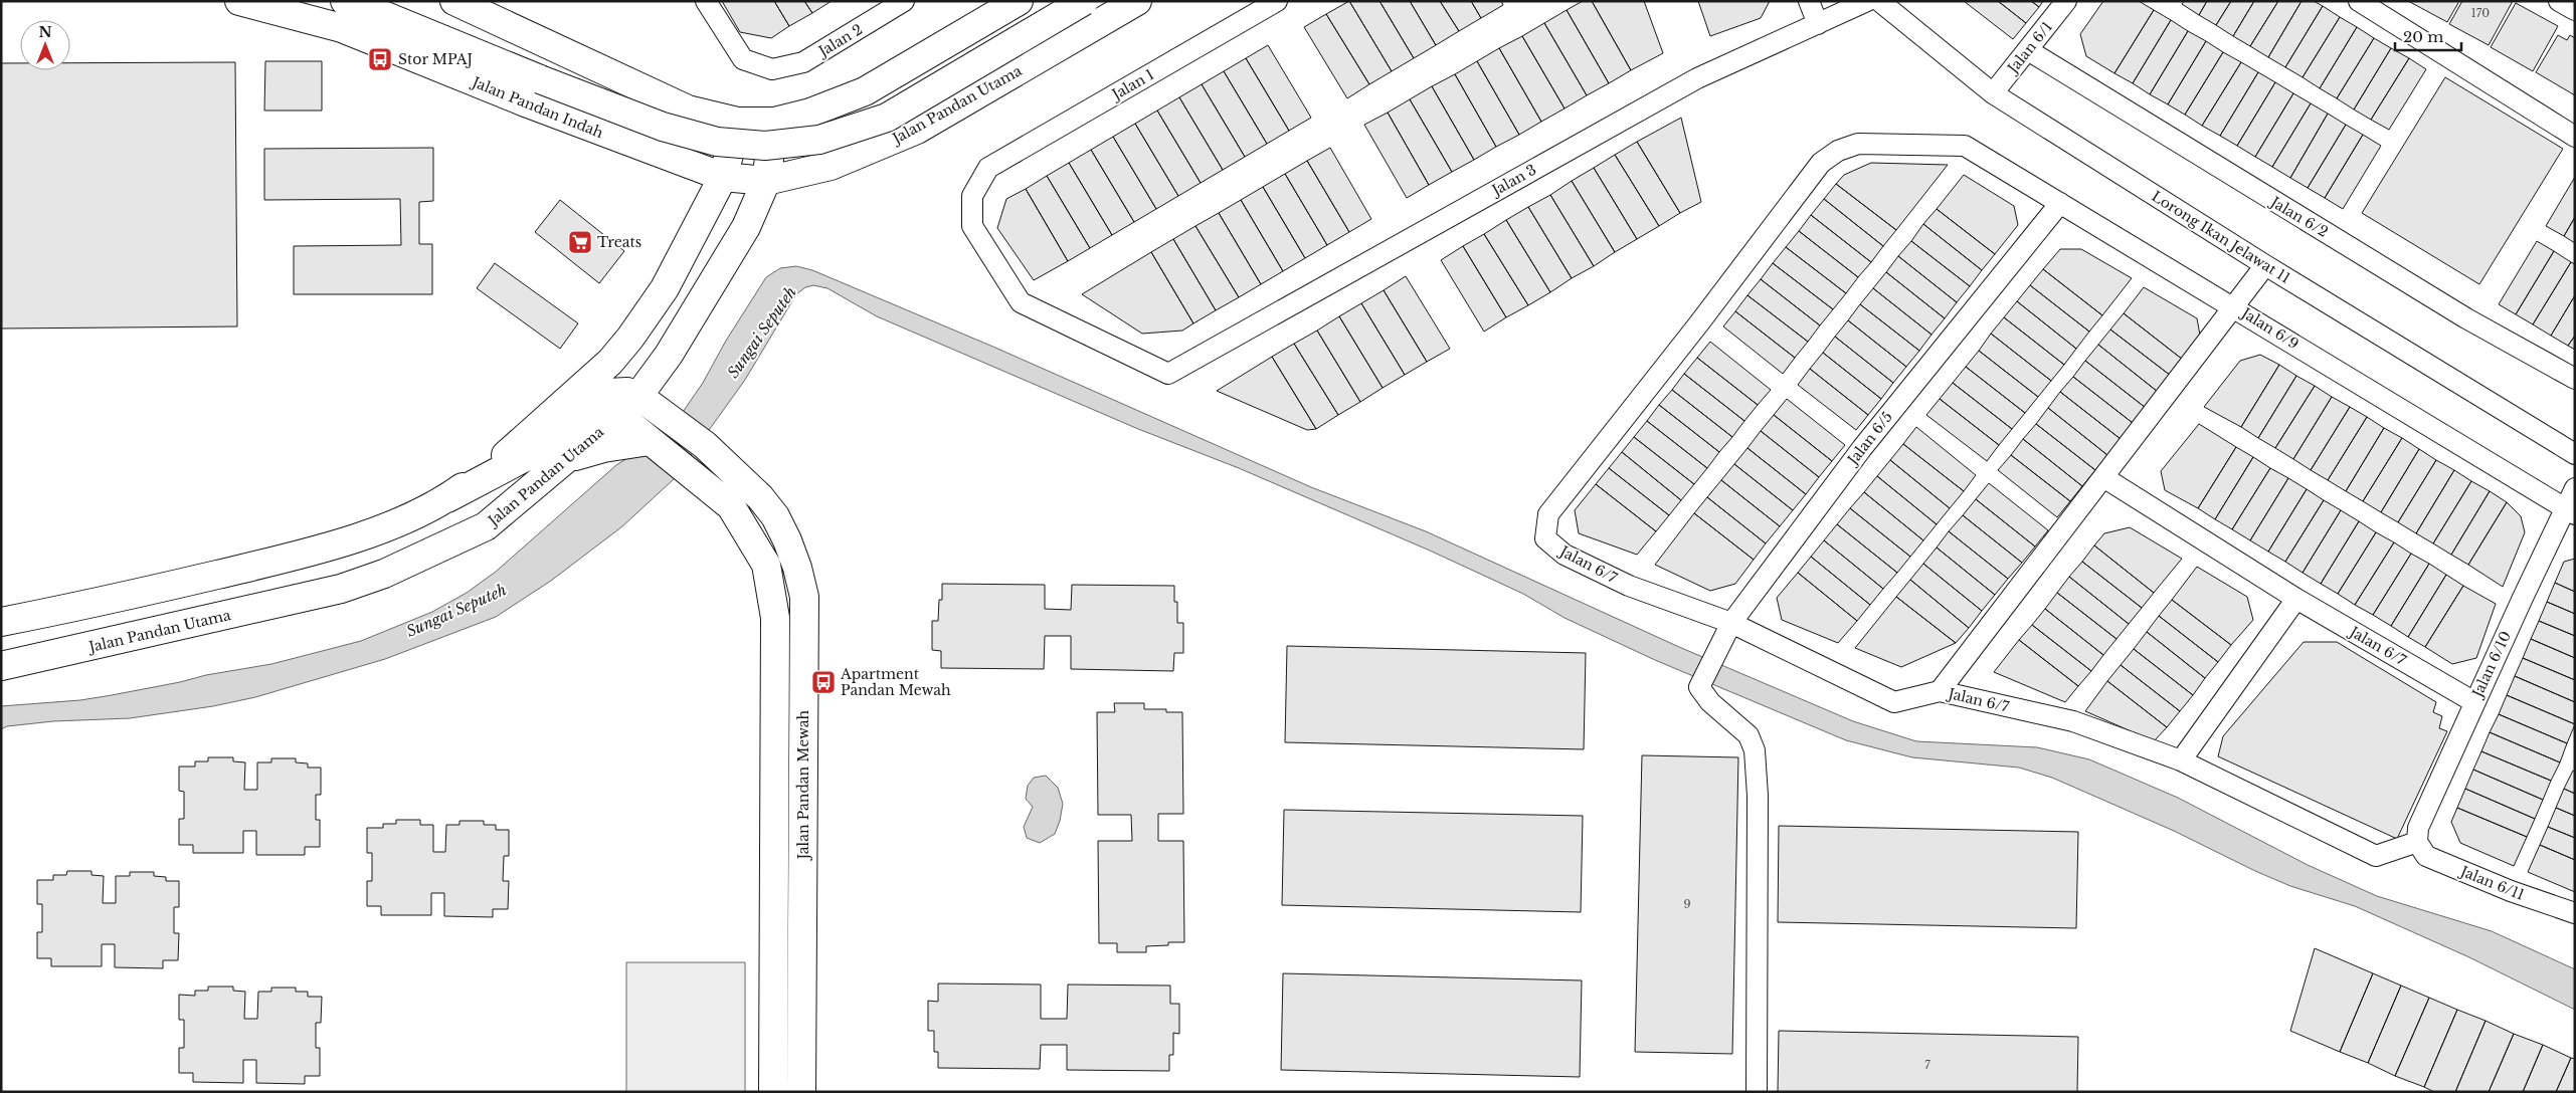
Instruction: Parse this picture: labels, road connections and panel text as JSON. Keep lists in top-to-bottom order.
{
  "streets": {
    "main road": ["Jalan Pandan Utama", "Jalan Pandan Indah", "Jalan Pandan Mewah"],
    "street": [
      "Jalan 2",
      "Jalan 6/1",
      "Jalan 1",
      "Jalan 3",
      "Jalan 6/2",
      "Lorong Ikan Jelawat 11",
      "Jalan 6/9",
      "Jalan 6/5",
      "Jalan 6/7",
      "Jalan 6/10",
      "Jalan 6/11"
    ]
  },
  "crossings": [
    ["Jalan 6/1", "Jalan 6/2"],
    ["Jalan 6/1", "Lorong Ikan Jelawat 11"],
    ["Jalan 1", "Jalan 3"],
    ["Jalan Pandan Utama", "Jalan Pandan Indah"],
    ["Jalan Pandan Utama", "Jalan Pandan Mewah"],
    ["Jalan 6/9", "Jalan 6/5"],
    ["Jalan 6/9", "Jalan 6/7"],
    ["Jalan 6/9", "Jalan 6/10"],
    ["Jalan 6/5", "Jalan 6/7"],
    ["Jalan 6/7", "Jalan 6/10"],
    ["Jalan 6/7", "Jalan 6/11"],
    ["Jalan 6/10", "Jalan 6/11"]
  ],
  "water": ["Sungai Seputeh"],
  "places": {
    "bus stop": ["Stor MPAJ", "Apartment Pandan Mewah"],
    "supermarket": ["Treats"]
  },
  "house_numbers": ["170", "9", "7"],
  "scale_bar": "20 m",
  "north": "top"
}
